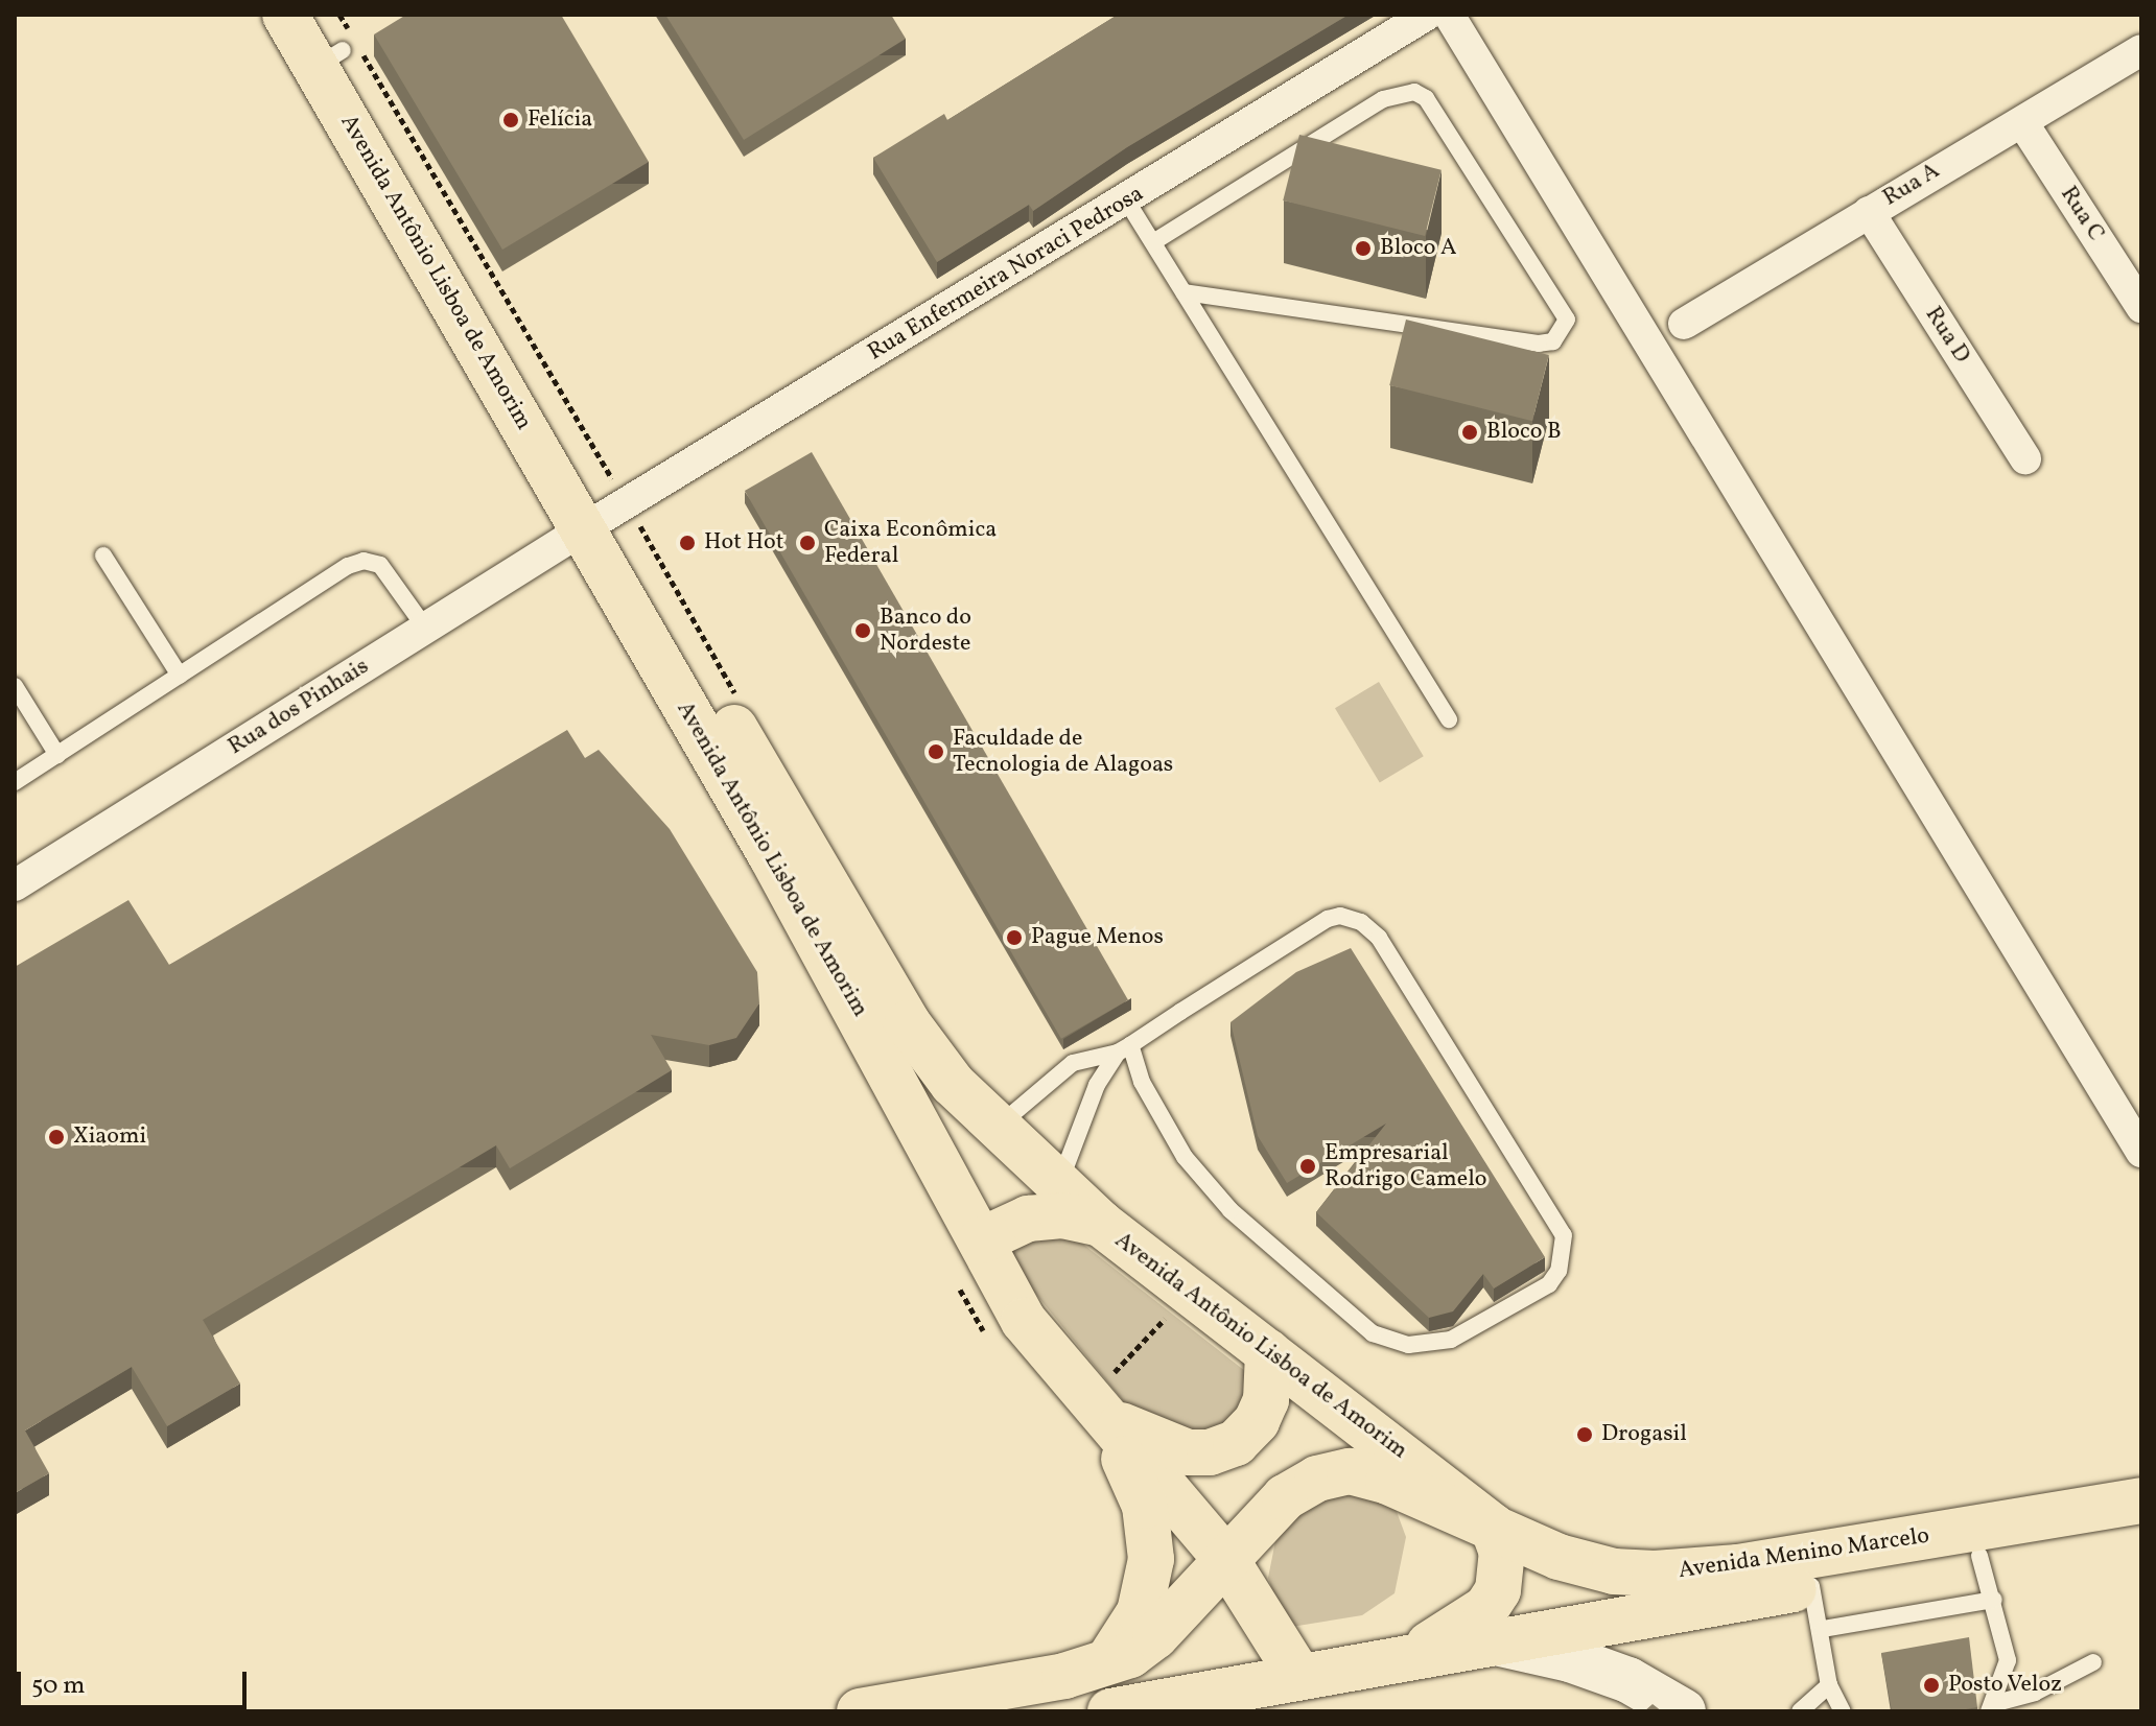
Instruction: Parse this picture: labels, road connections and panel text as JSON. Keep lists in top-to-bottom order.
{
  "streets": {
    "main road": ["Avenida Antônio Lisboa de Amorim", "Avenida Menino Marcelo"],
    "street": [
      "Rua A",
      "Rua C",
      "Rua Enfermeira Noraci Pedrosa",
      "Rua D",
      "Rua dos Pinhais"
    ]
  },
  "crossings": [
    ["Rua A", "Rua C"],
    ["Rua A", "Rua D"],
    ["Avenida Antônio Lisboa de Amorim", "Rua Enfermeira Noraci Pedrosa"],
    ["Avenida Antônio Lisboa de Amorim", "Rua dos Pinhais"],
    ["Avenida Antônio Lisboa de Amorim", "Avenida Menino Marcelo"],
    ["Rua Enfermeira Noraci Pedrosa", "Rua dos Pinhais"]
  ],
  "places": [
    "Felícia",
    "Bloco A",
    "Bloco B",
    "Hot Hot",
    "Caixa Econômica Federal",
    "Banco do Nordeste",
    "Faculdade de Tecnologia de Alagoas",
    "Pague Menos",
    "Xiaomi",
    "Empresarial Rodrigo Camelo",
    "Drogasil",
    "Posto Veloz"
  ],
  "scale_bar": "50 m"
}
